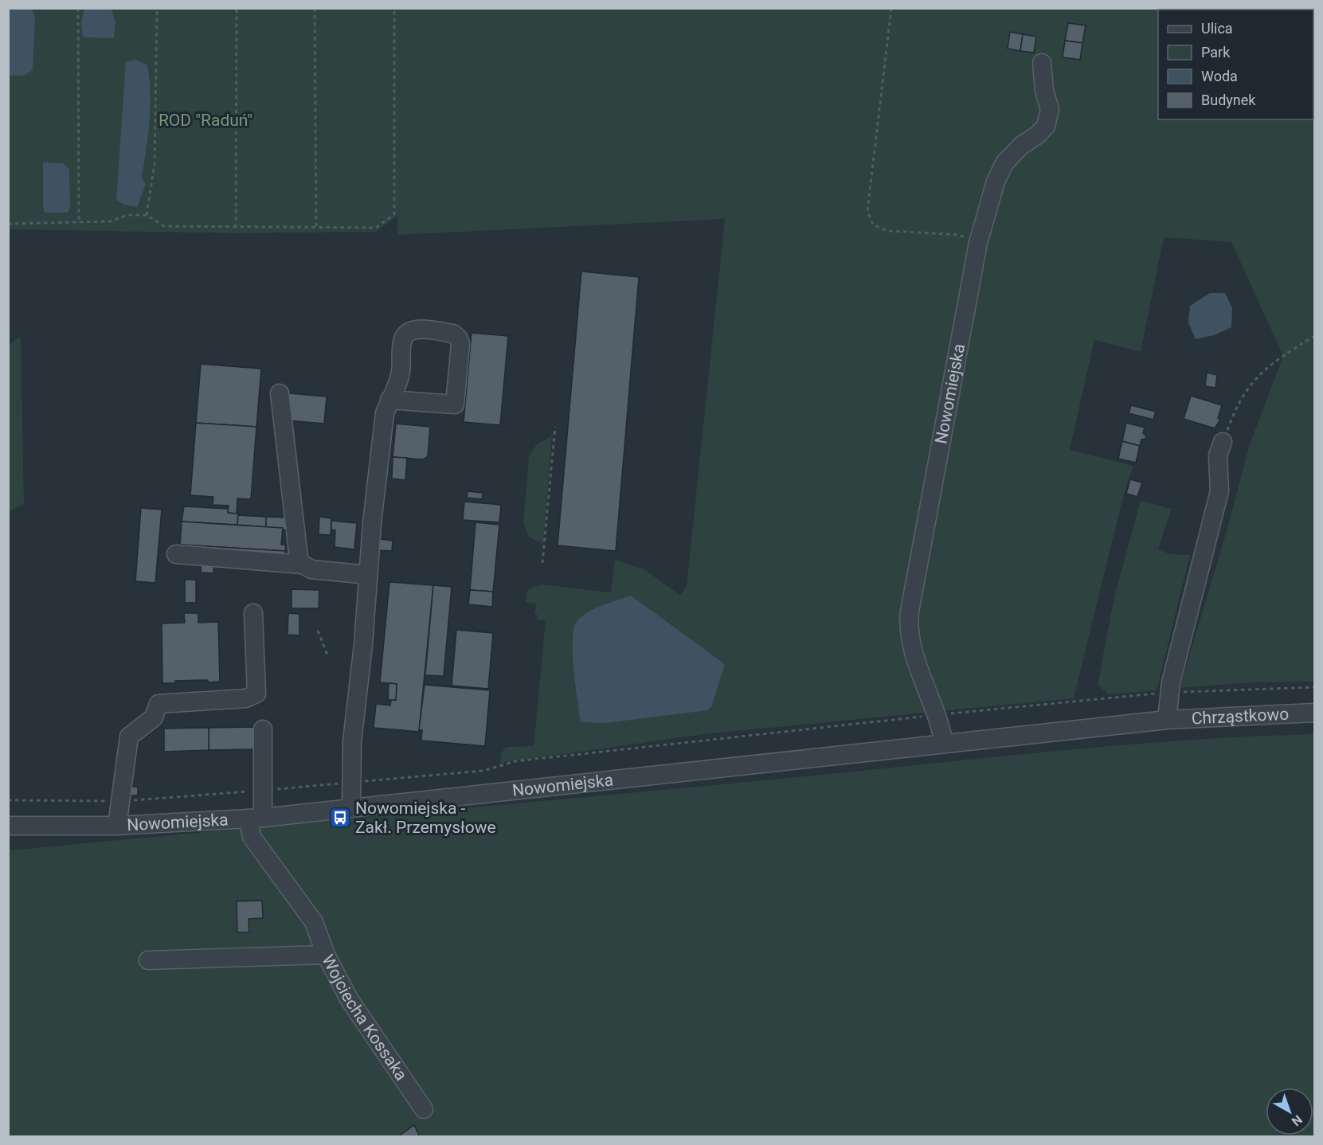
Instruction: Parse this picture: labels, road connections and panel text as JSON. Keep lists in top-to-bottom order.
{
  "streets": {
    "street": ["Nowomiejska", "Chrząstkowo", "Wojciecha Kossaka"]
  },
  "crossings": [
    ["Nowomiejska", "Chrząstkowo"]
  ],
  "parks": ["ROD \"Raduń\""],
  "places": {
    "bus stop": ["Nowomiejska - Zakł. Przemysłowe"]
  },
  "legend": [
    "Ulica",
    "Park",
    "Woda",
    "Budynek"
  ],
  "north": "bottom right"
}
